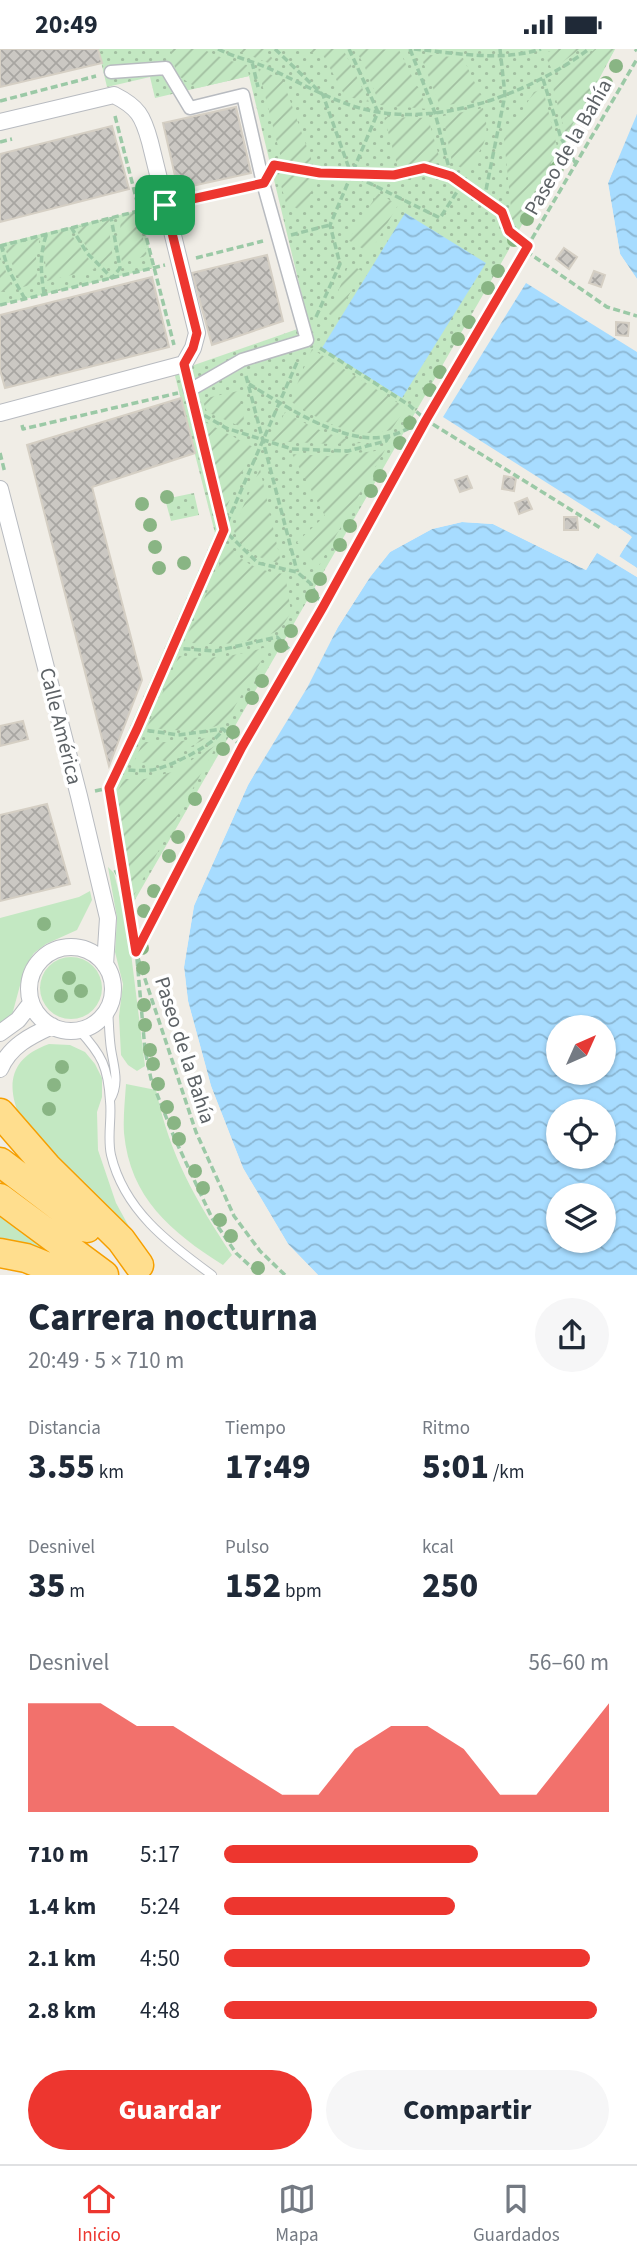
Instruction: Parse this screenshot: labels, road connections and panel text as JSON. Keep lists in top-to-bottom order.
{
  "streets": {
    "street": ["Calle América"],
    "path": ["Paseo de la Bahía"]
  },
  "north": "top right",
  "page": {
    "status": "20:49",
    "heading": ["Carrera nocturna", "20:49 · 5 × 710 m"],
    "stats": [
      ["Distancia", "3.55 km"],
      ["Tiempo", "17:49"],
      ["Ritmo", "5:01 /km"],
      ["Desnivel", "35 m"],
      ["Pulso", "152 bpm"],
      ["kcal", "250"]
    ],
    "chart": ["Desnivel", "56–60 m"],
    "list": [
      {
        "name": "710 m",
        "note": "5:17"
      },
      {
        "name": "1.4 km",
        "note": "5:24"
      },
      {
        "name": "2.1 km",
        "note": "4:50"
      },
      {
        "name": "2.8 km",
        "note": "4:48"
      }
    ],
    "buttons": ["Guardar", "Compartir"],
    "tabs": ["Inicio", "Mapa", "Guardados"]
  }
}
